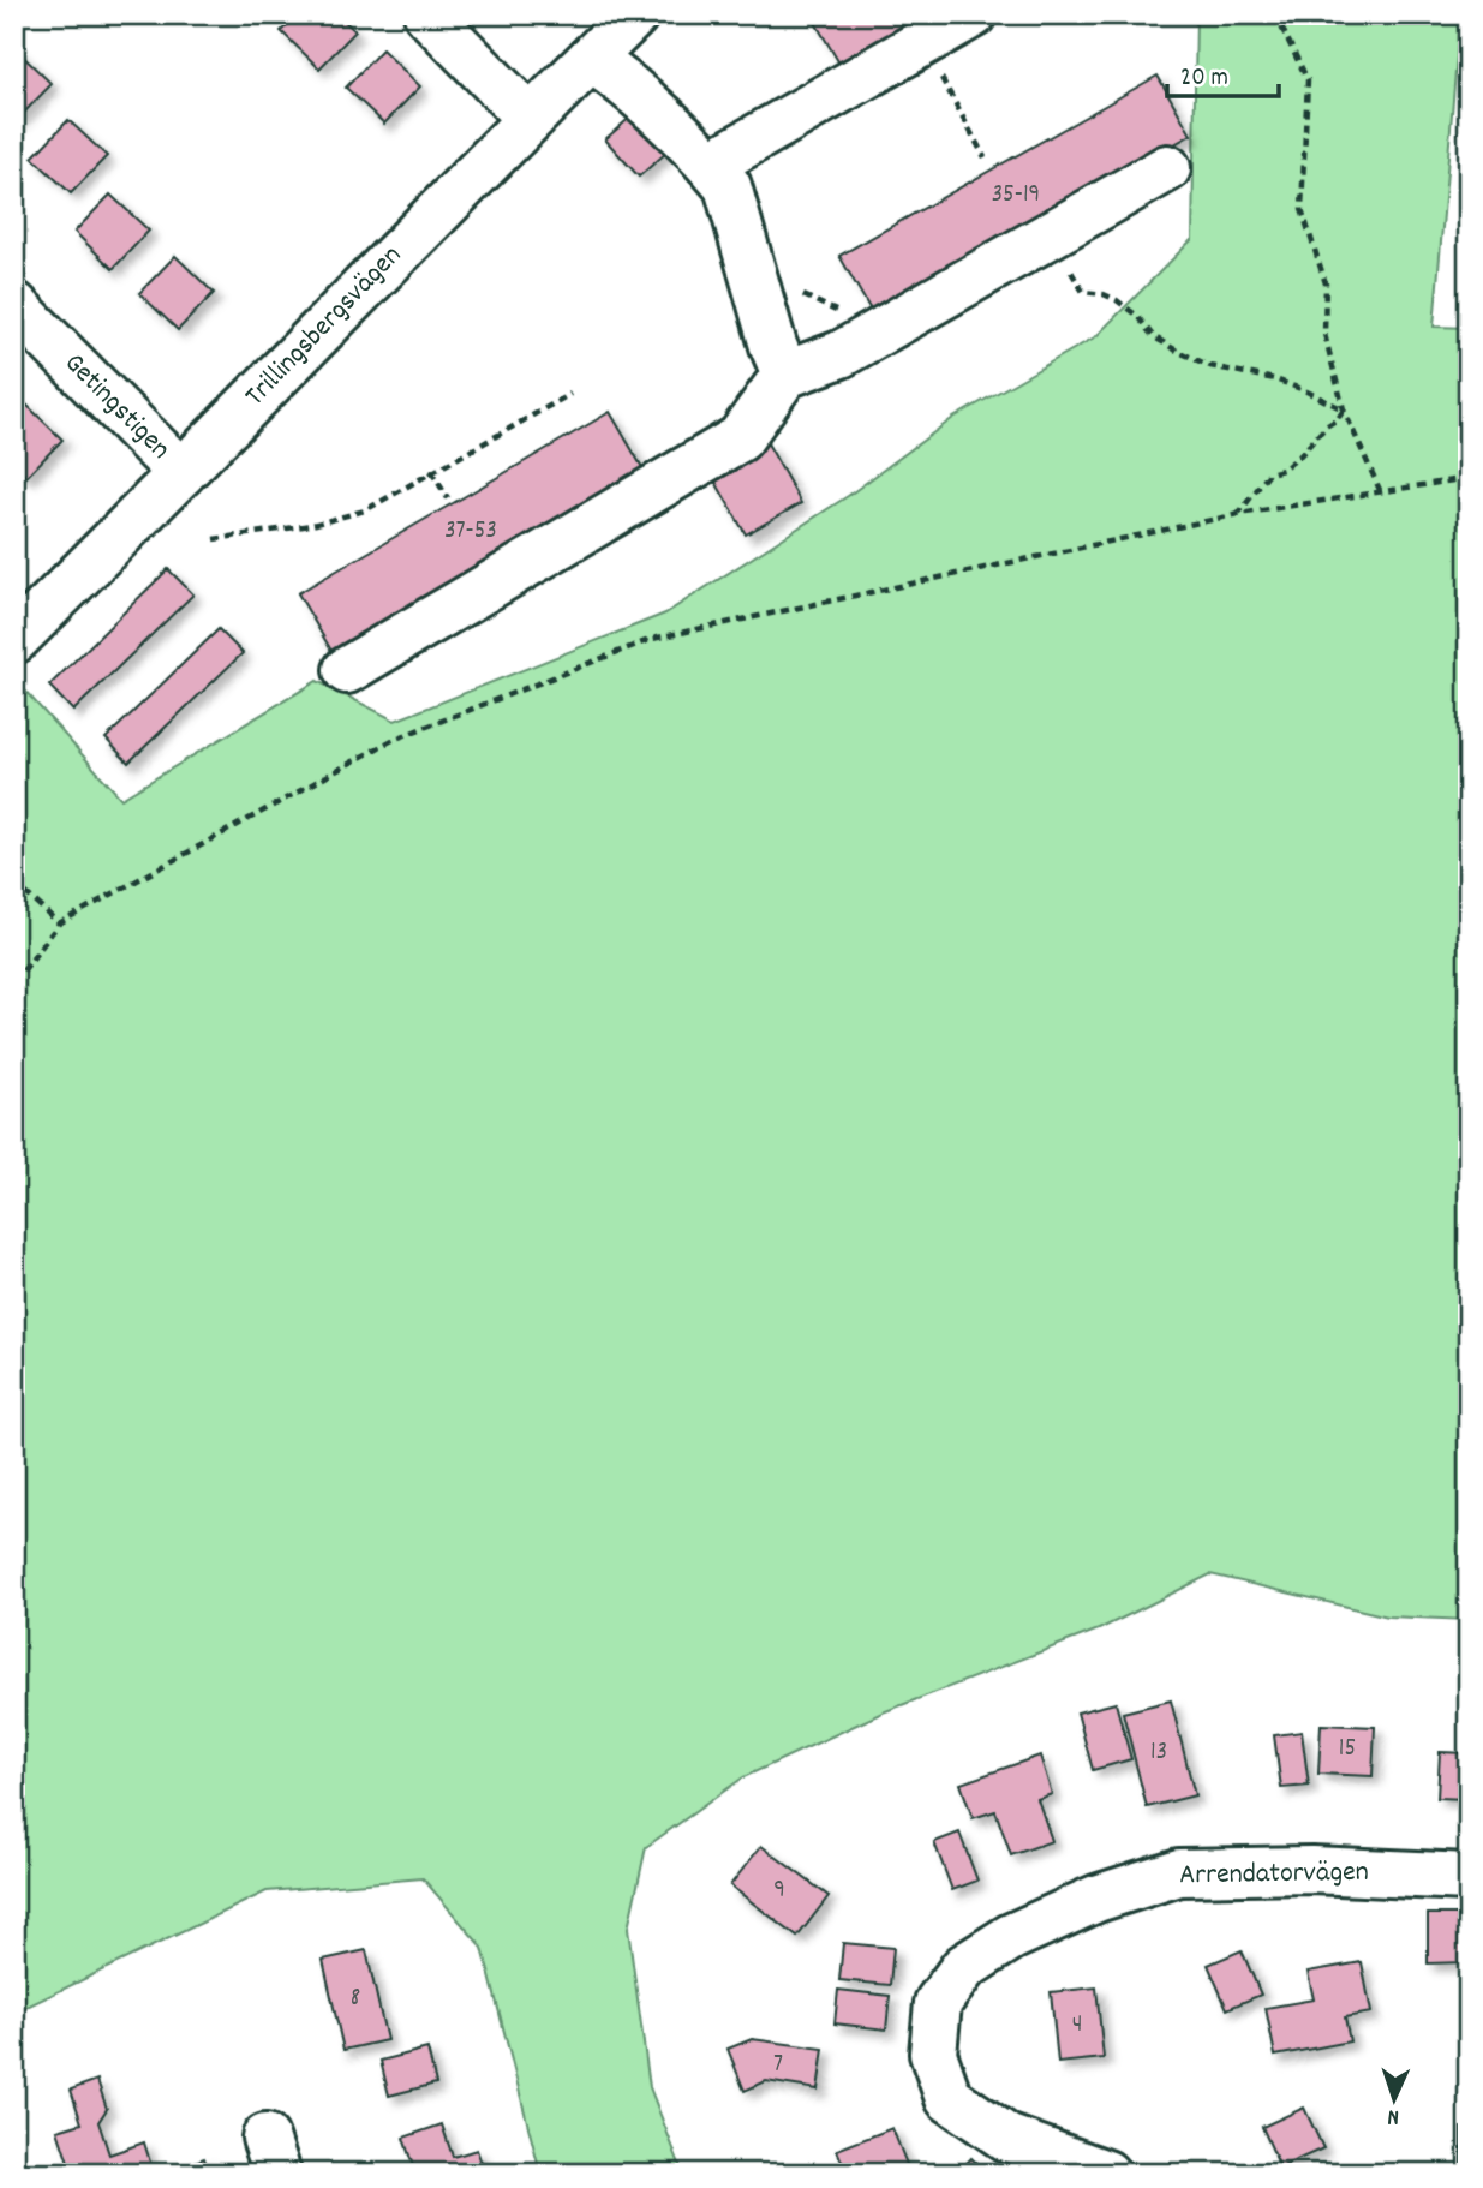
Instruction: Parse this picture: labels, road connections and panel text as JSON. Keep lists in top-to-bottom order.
{
  "streets": {
    "street": ["Trillingsbergsvägen", "Getingstigen", "Arrendatorvägen"]
  },
  "crossings": [
    ["Trillingsbergsvägen", "Getingstigen"]
  ],
  "house_numbers": [
    "35-19",
    "37-53",
    "15",
    "13",
    "9",
    "8",
    "4",
    "7"
  ],
  "scale_bar": "20 m",
  "north": "bottom"
}
